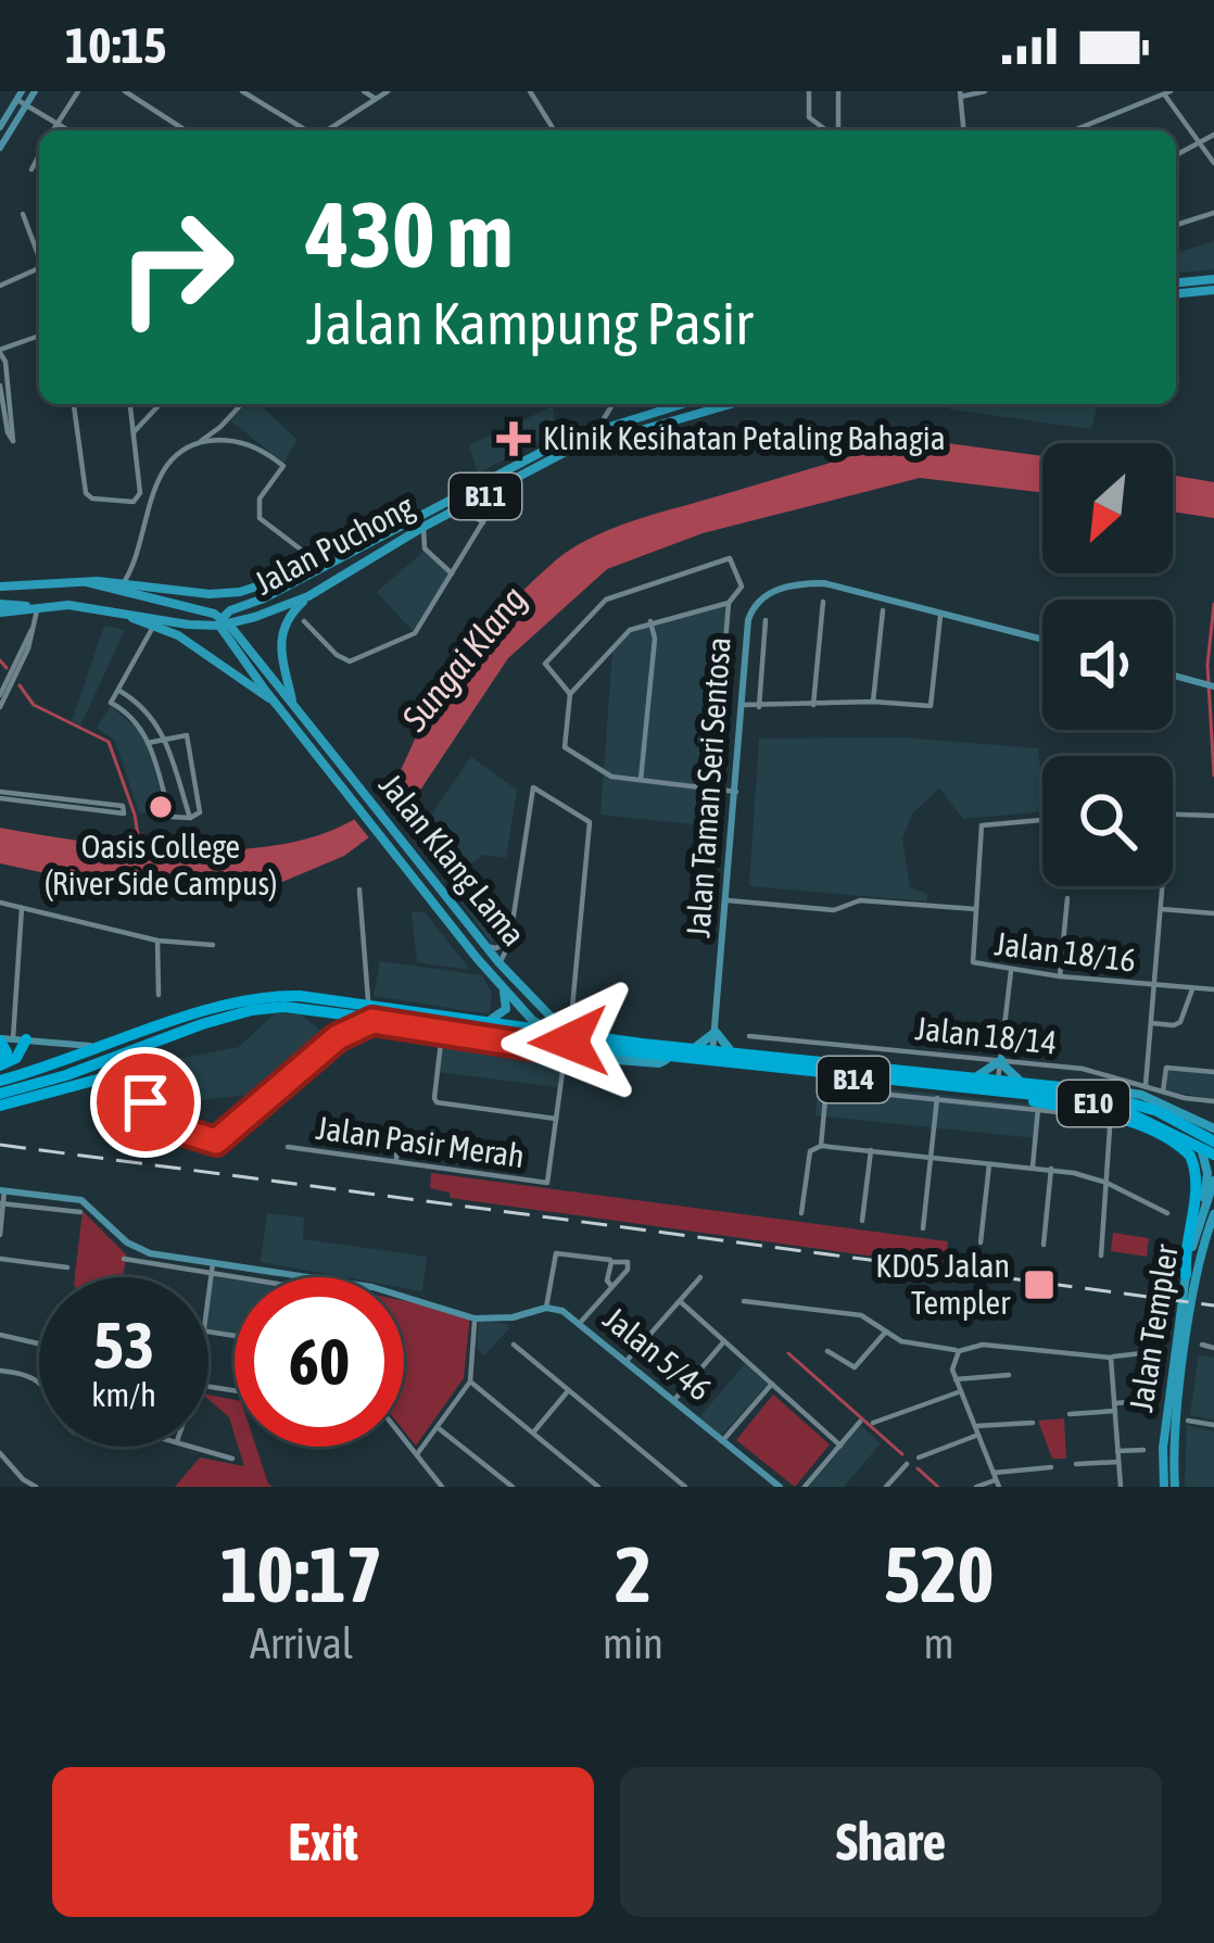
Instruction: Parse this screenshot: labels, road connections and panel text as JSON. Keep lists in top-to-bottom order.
{
  "streets": {
    "highway": ["E10"],
    "main road": [
      "B11",
      "Jalan Puchong",
      "Jalan Klang Lama",
      "B14",
      "Jalan Templer"
    ],
    "street": [
      "Jalan Taman Seri Sentosa",
      "Jalan 18/16",
      "Jalan 18/14",
      "Jalan Pasir Merah",
      "Jalan 5/46"
    ]
  },
  "crossings": [
    ["Jalan Puchong", "Jalan Klang Lama"],
    ["Jalan Taman Seri Sentosa", "Jalan Klang Lama"],
    ["Jalan Klang Lama", "E10"]
  ],
  "water": ["Sungai Klang"],
  "places": {
    "health": ["Klinik Kesihatan Petaling Bahagia"],
    "other": ["Oasis College (River Side Campus)"],
    "transit": ["KD05 Jalan Templer"]
  },
  "north": "bottom left",
  "page": {
    "status": "10:15",
    "turn": ["430 m", "Jalan Kampung Pasir"],
    "speed": "53 km/h",
    "limit": "60",
    "eta": [
      "10:17",
      "Arrival",
      "2",
      "min",
      "520",
      "m"
    ],
    "buttons": ["Exit", "Share"]
  }
}
